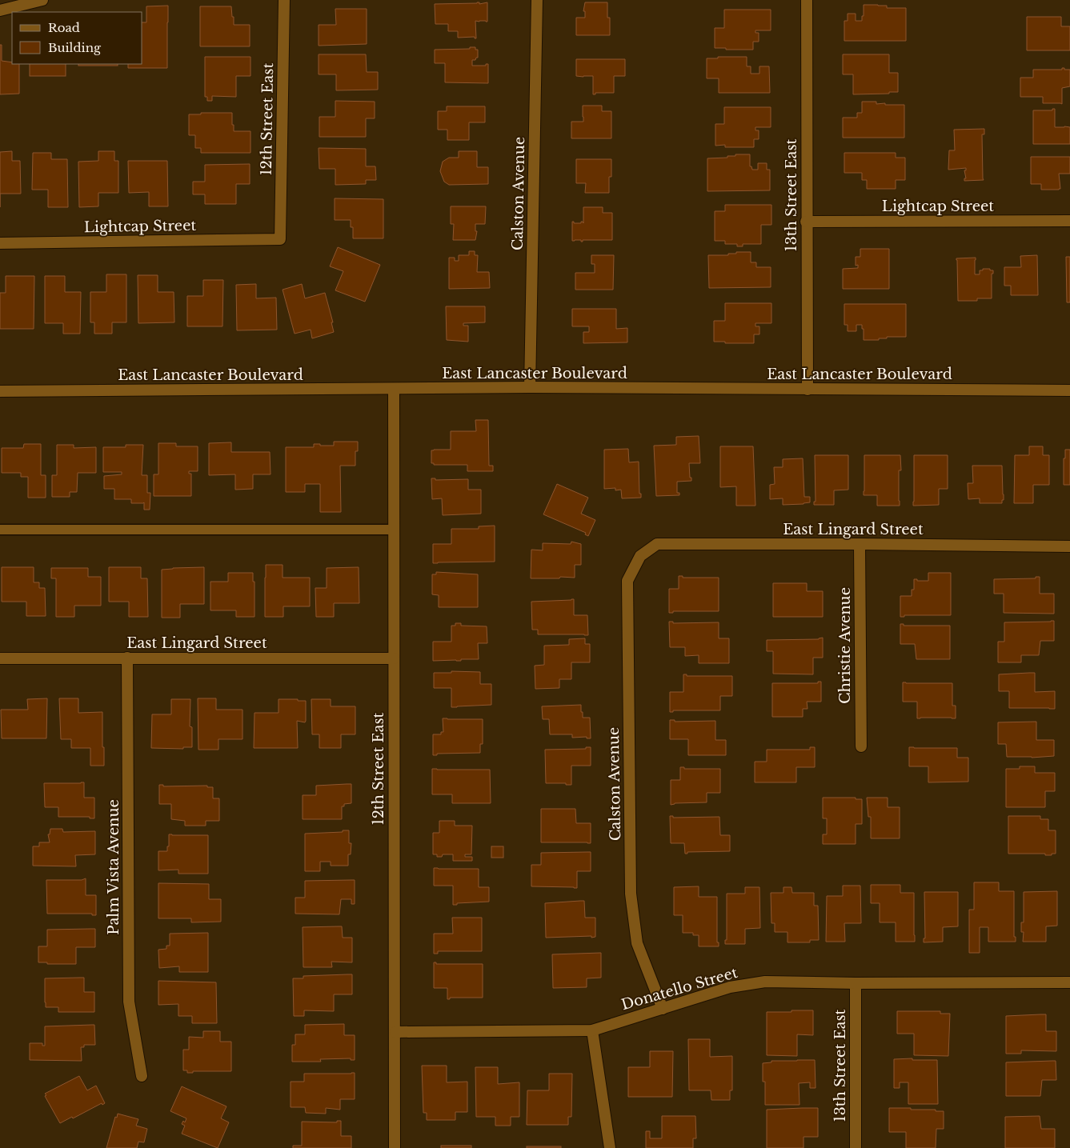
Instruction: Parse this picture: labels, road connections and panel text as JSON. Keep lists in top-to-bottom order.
{
  "streets": {
    "street": [
      "12th Street East",
      "Calston Avenue",
      "13th Street East",
      "Lightcap Street",
      "East Lancaster Boulevard",
      "East Lingard Street",
      "Christie Avenue",
      "Palm Vista Avenue",
      "Donatello Street"
    ]
  },
  "crossings": [
    ["12th Street East", "Lightcap Street"],
    ["12th Street East", "East Lancaster Boulevard"],
    ["12th Street East", "East Lingard Street"],
    ["12th Street East", "Donatello Street"],
    ["Calston Avenue", "East Lancaster Boulevard"],
    ["Calston Avenue", "East Lingard Street"],
    ["Calston Avenue", "Donatello Street"],
    ["13th Street East", "Lightcap Street"],
    ["13th Street East", "East Lancaster Boulevard"],
    ["13th Street East", "Donatello Street"],
    ["East Lingard Street", "Christie Avenue"],
    ["East Lingard Street", "Palm Vista Avenue"]
  ],
  "legend": ["Road", "Building"]
}
